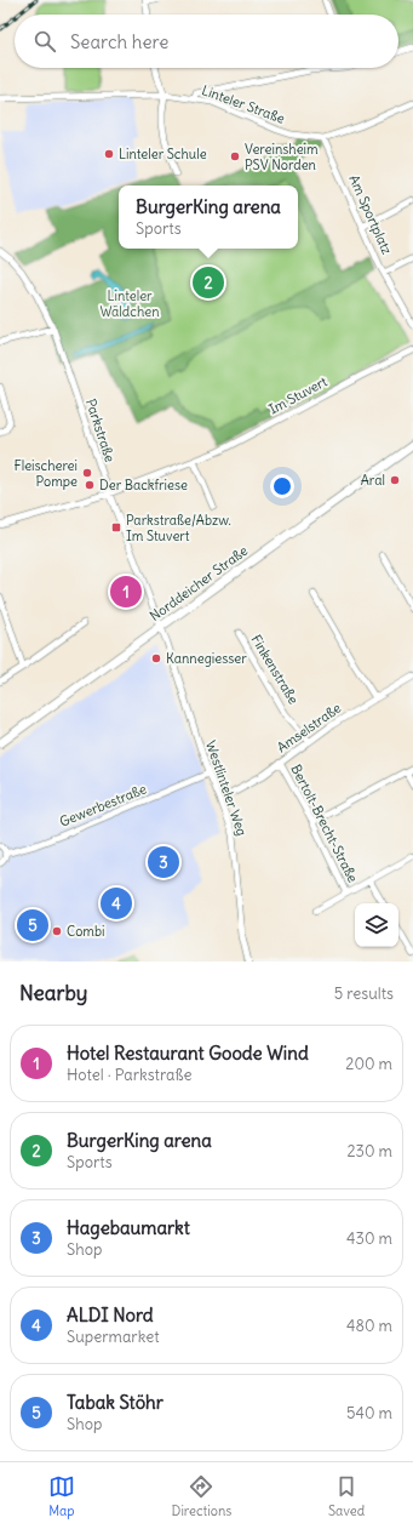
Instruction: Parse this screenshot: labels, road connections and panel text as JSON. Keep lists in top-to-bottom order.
{
  "streets": {
    "main road": ["Norddeicher Straße"],
    "street": [
      "Linteler Straße",
      "Am Sportplatz",
      "Im Stuvert",
      "Parkstraße",
      "Finkenstraße",
      "Amselstraße",
      "Westlinteler Weg",
      "Gewerbestraße",
      "Bertolt-Brecht-Straße"
    ]
  },
  "crossings": [
    ["Linteler Straße", "Am Sportplatz"],
    ["Im Stuvert", "Parkstraße"],
    ["Parkstraße", "Norddeicher Straße"],
    ["Parkstraße", "Westlinteler Weg"],
    ["Norddeicher Straße", "Westlinteler Weg"],
    ["Finkenstraße", "Amselstraße"],
    ["Amselstraße", "Westlinteler Weg"],
    ["Amselstraße", "Bertolt-Brecht-Straße"],
    ["Westlinteler Weg", "Gewerbestraße"]
  ],
  "parks": ["Linteler Wäldchen"],
  "places": {
    "other": [
      "Linteler Schule",
      "Vereinsheim PSV Norden",
      "Fleischerei Pompe",
      "Aral",
      "Der Backfriese",
      "Kannegiesser",
      "Combi"
    ],
    "transit": ["Parkstraße/Abzw. Im Stuvert"]
  },
  "page": {
    "search": "Search here",
    "popup": ["BurgerKing arena", "Sports"],
    "pins": [
      "2",
      "1",
      "3",
      "4",
      "5"
    ],
    "heading": ["Nearby", "5 results"],
    "list": [
      {
        "mark": "1",
        "name": "Hotel Restaurant Goode Wind",
        "note": "Hotel · Parkstraße",
        "value": "200 m"
      },
      {
        "mark": "2",
        "name": "BurgerKing arena",
        "note": "Sports",
        "value": "230 m"
      },
      {
        "mark": "3",
        "name": "Hagebaumarkt",
        "note": "Shop",
        "value": "430 m"
      },
      {
        "mark": "4",
        "name": "ALDI Nord",
        "note": "Supermarket",
        "value": "480 m"
      },
      {
        "mark": "5",
        "name": "Tabak Stöhr",
        "note": "Shop",
        "value": "540 m"
      }
    ],
    "nav": ["Map", "Directions", "Saved"]
  }
}
